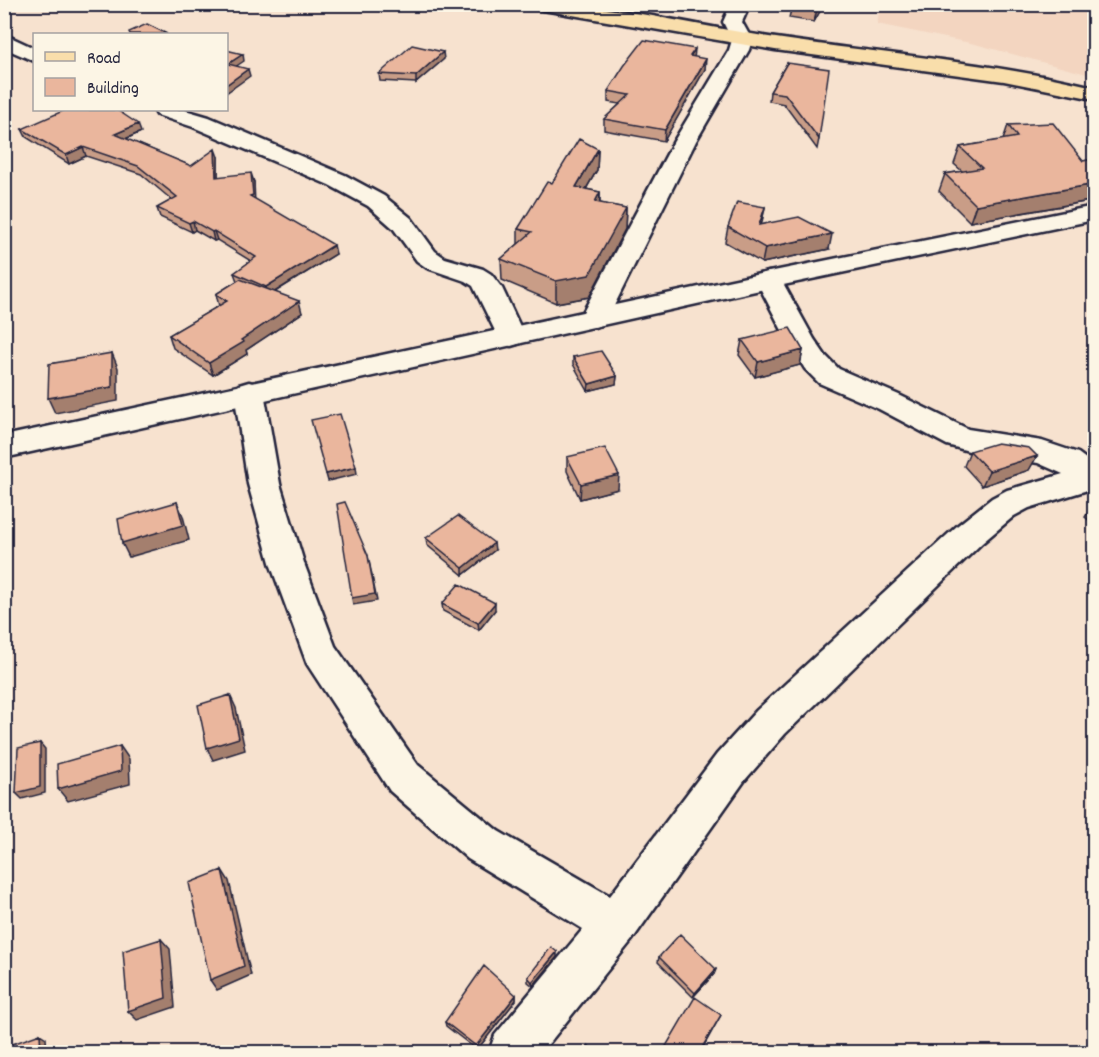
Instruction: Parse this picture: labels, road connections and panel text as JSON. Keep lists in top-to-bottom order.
{
  "legend": ["Road", "Building"]
}
